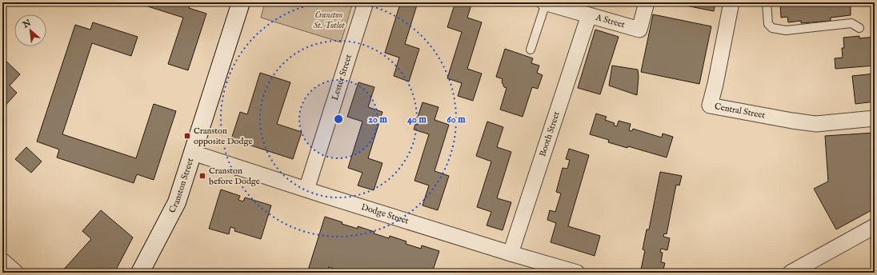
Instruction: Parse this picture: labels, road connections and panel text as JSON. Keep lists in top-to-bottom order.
{
  "streets": {
    "main road": ["Cranston Street"],
    "street": [
      "A Street",
      "Lester Street",
      "Central Street",
      "Booth Street",
      "Dodge Street"
    ]
  },
  "crossings": [
    ["A Street", "Booth Street"],
    ["Lester Street", "Dodge Street"],
    ["Booth Street", "Dodge Street"],
    ["Cranston Street", "Dodge Street"]
  ],
  "parks": ["Cranston St. Totlot"],
  "places": {
    "transit": ["Cranston opposite Dodge", "Cranston before Dodge"]
  },
  "north": "top left",
  "rings": ["20 m", "40 m", "60 m"]
}
